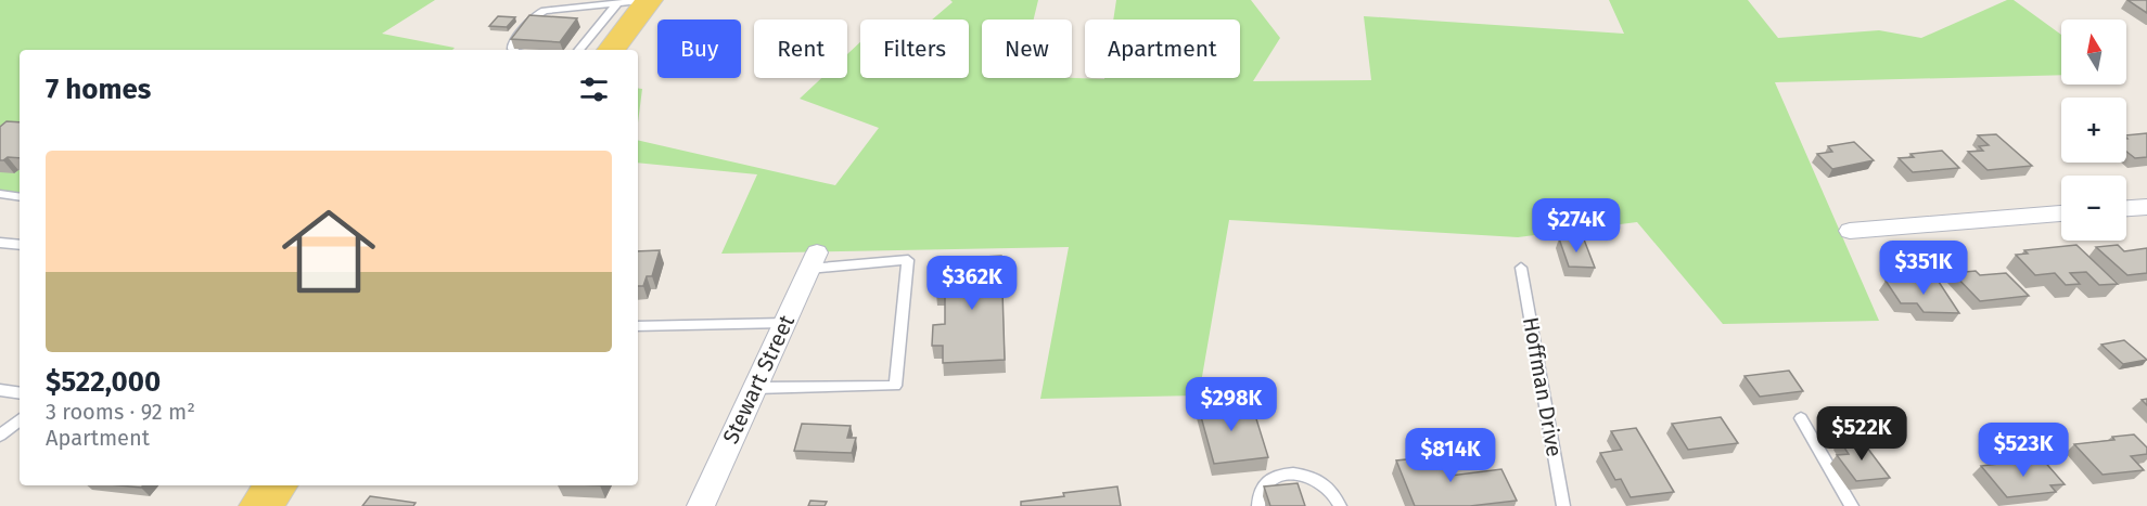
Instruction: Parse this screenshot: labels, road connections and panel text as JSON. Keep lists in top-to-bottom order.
{
  "streets": {
    "street": ["Stewart Street"],
    "lane": ["Hoffman Drive"]
  },
  "north": "top",
  "page": {
    "map_buttons": ["+", "−"],
    "chip": [
      "Buy",
      "Rent",
      "Filters",
      "New",
      "Apartment"
    ],
    "heading": "7 homes",
    "list": [
      {
        "name": "$522,000",
        "note": "3 rooms · 92 m² · Apartment"
      }
    ],
    "price": [
      "$274K",
      "$351K",
      "$362K",
      "$298K",
      "$522K",
      "$523K",
      "$814K"
    ]
  }
}
